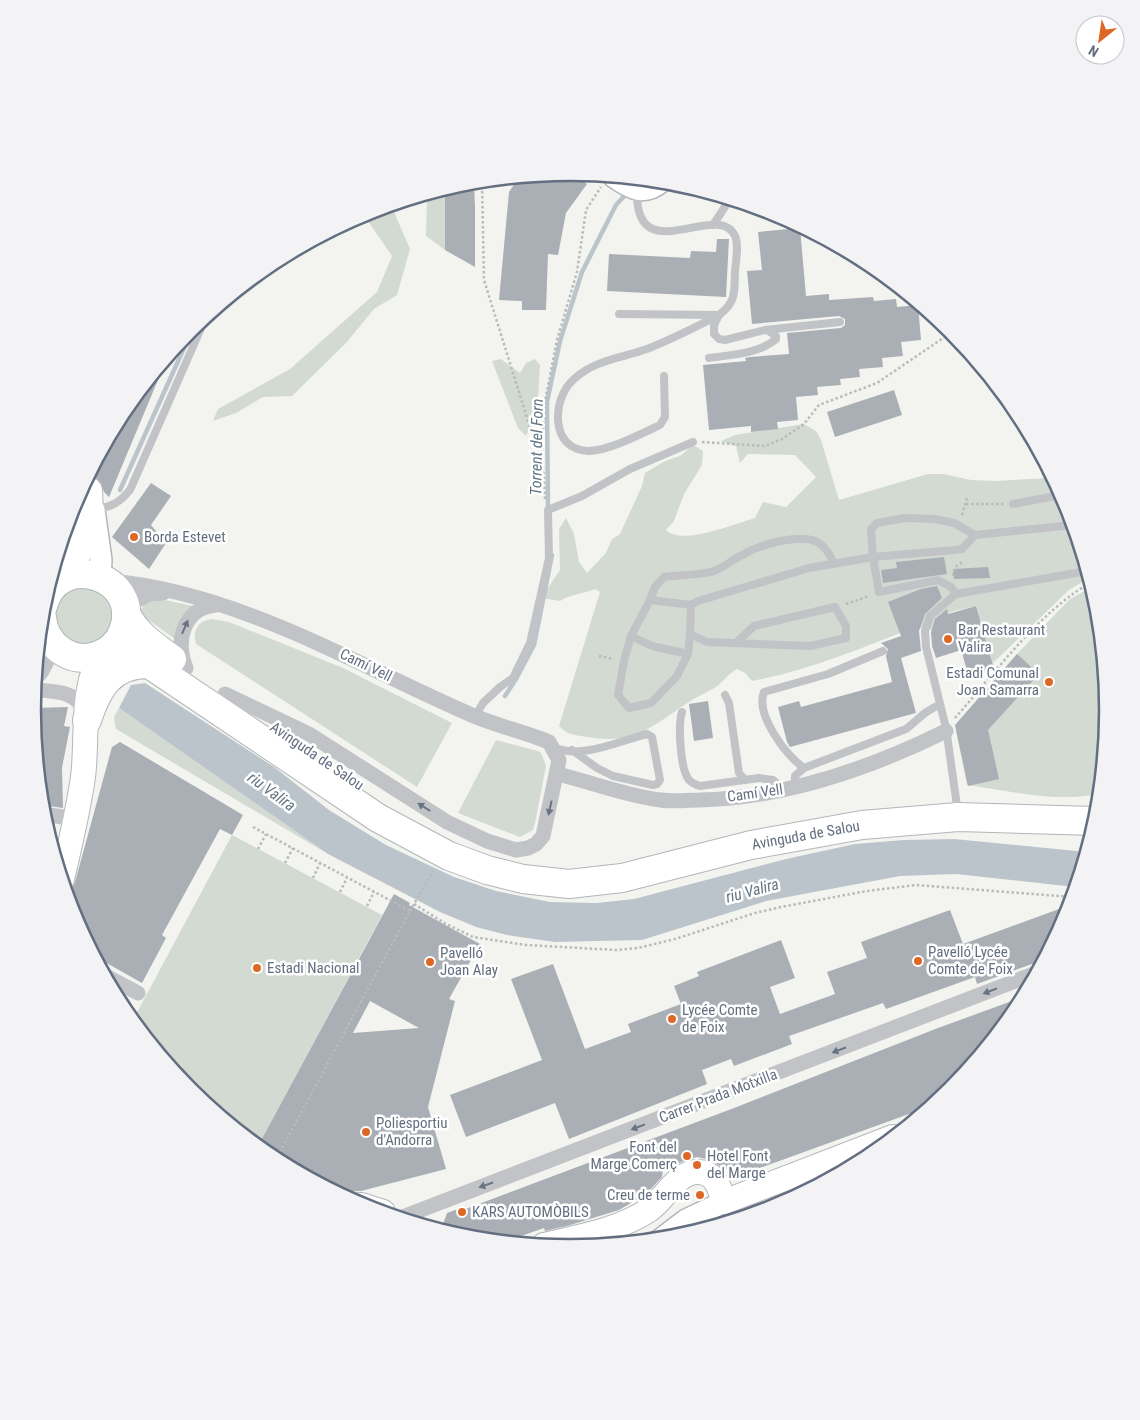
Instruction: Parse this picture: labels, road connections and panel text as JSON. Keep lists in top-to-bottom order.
{
  "streets": {
    "highway": ["Avinguda de Salou"],
    "street": ["Camí Vell", "Carrer Prada Motxilla"]
  },
  "crossings": [
    ["Camí Vell", "Avinguda de Salou"]
  ],
  "one_way": ["Carrer Prada Motxilla"],
  "water": ["Torrent del Forn", "riu Valira"],
  "places": [
    "Borda Estevet",
    "Bar Restaurant Valira",
    "Estadi Comunal Joan Samarra",
    "Pavelló Lycée Comte de Foix",
    "Pavelló Joan Alay",
    "Estadi Nacional",
    "Lycée Comte de Foix",
    "Poliesportiu d'Andorra",
    "Font del Marge Comerç",
    "Hotel Font del Marge",
    "Creu de terme",
    "KARS AUTOMÒBILS"
  ],
  "north": "bottom left"
}
